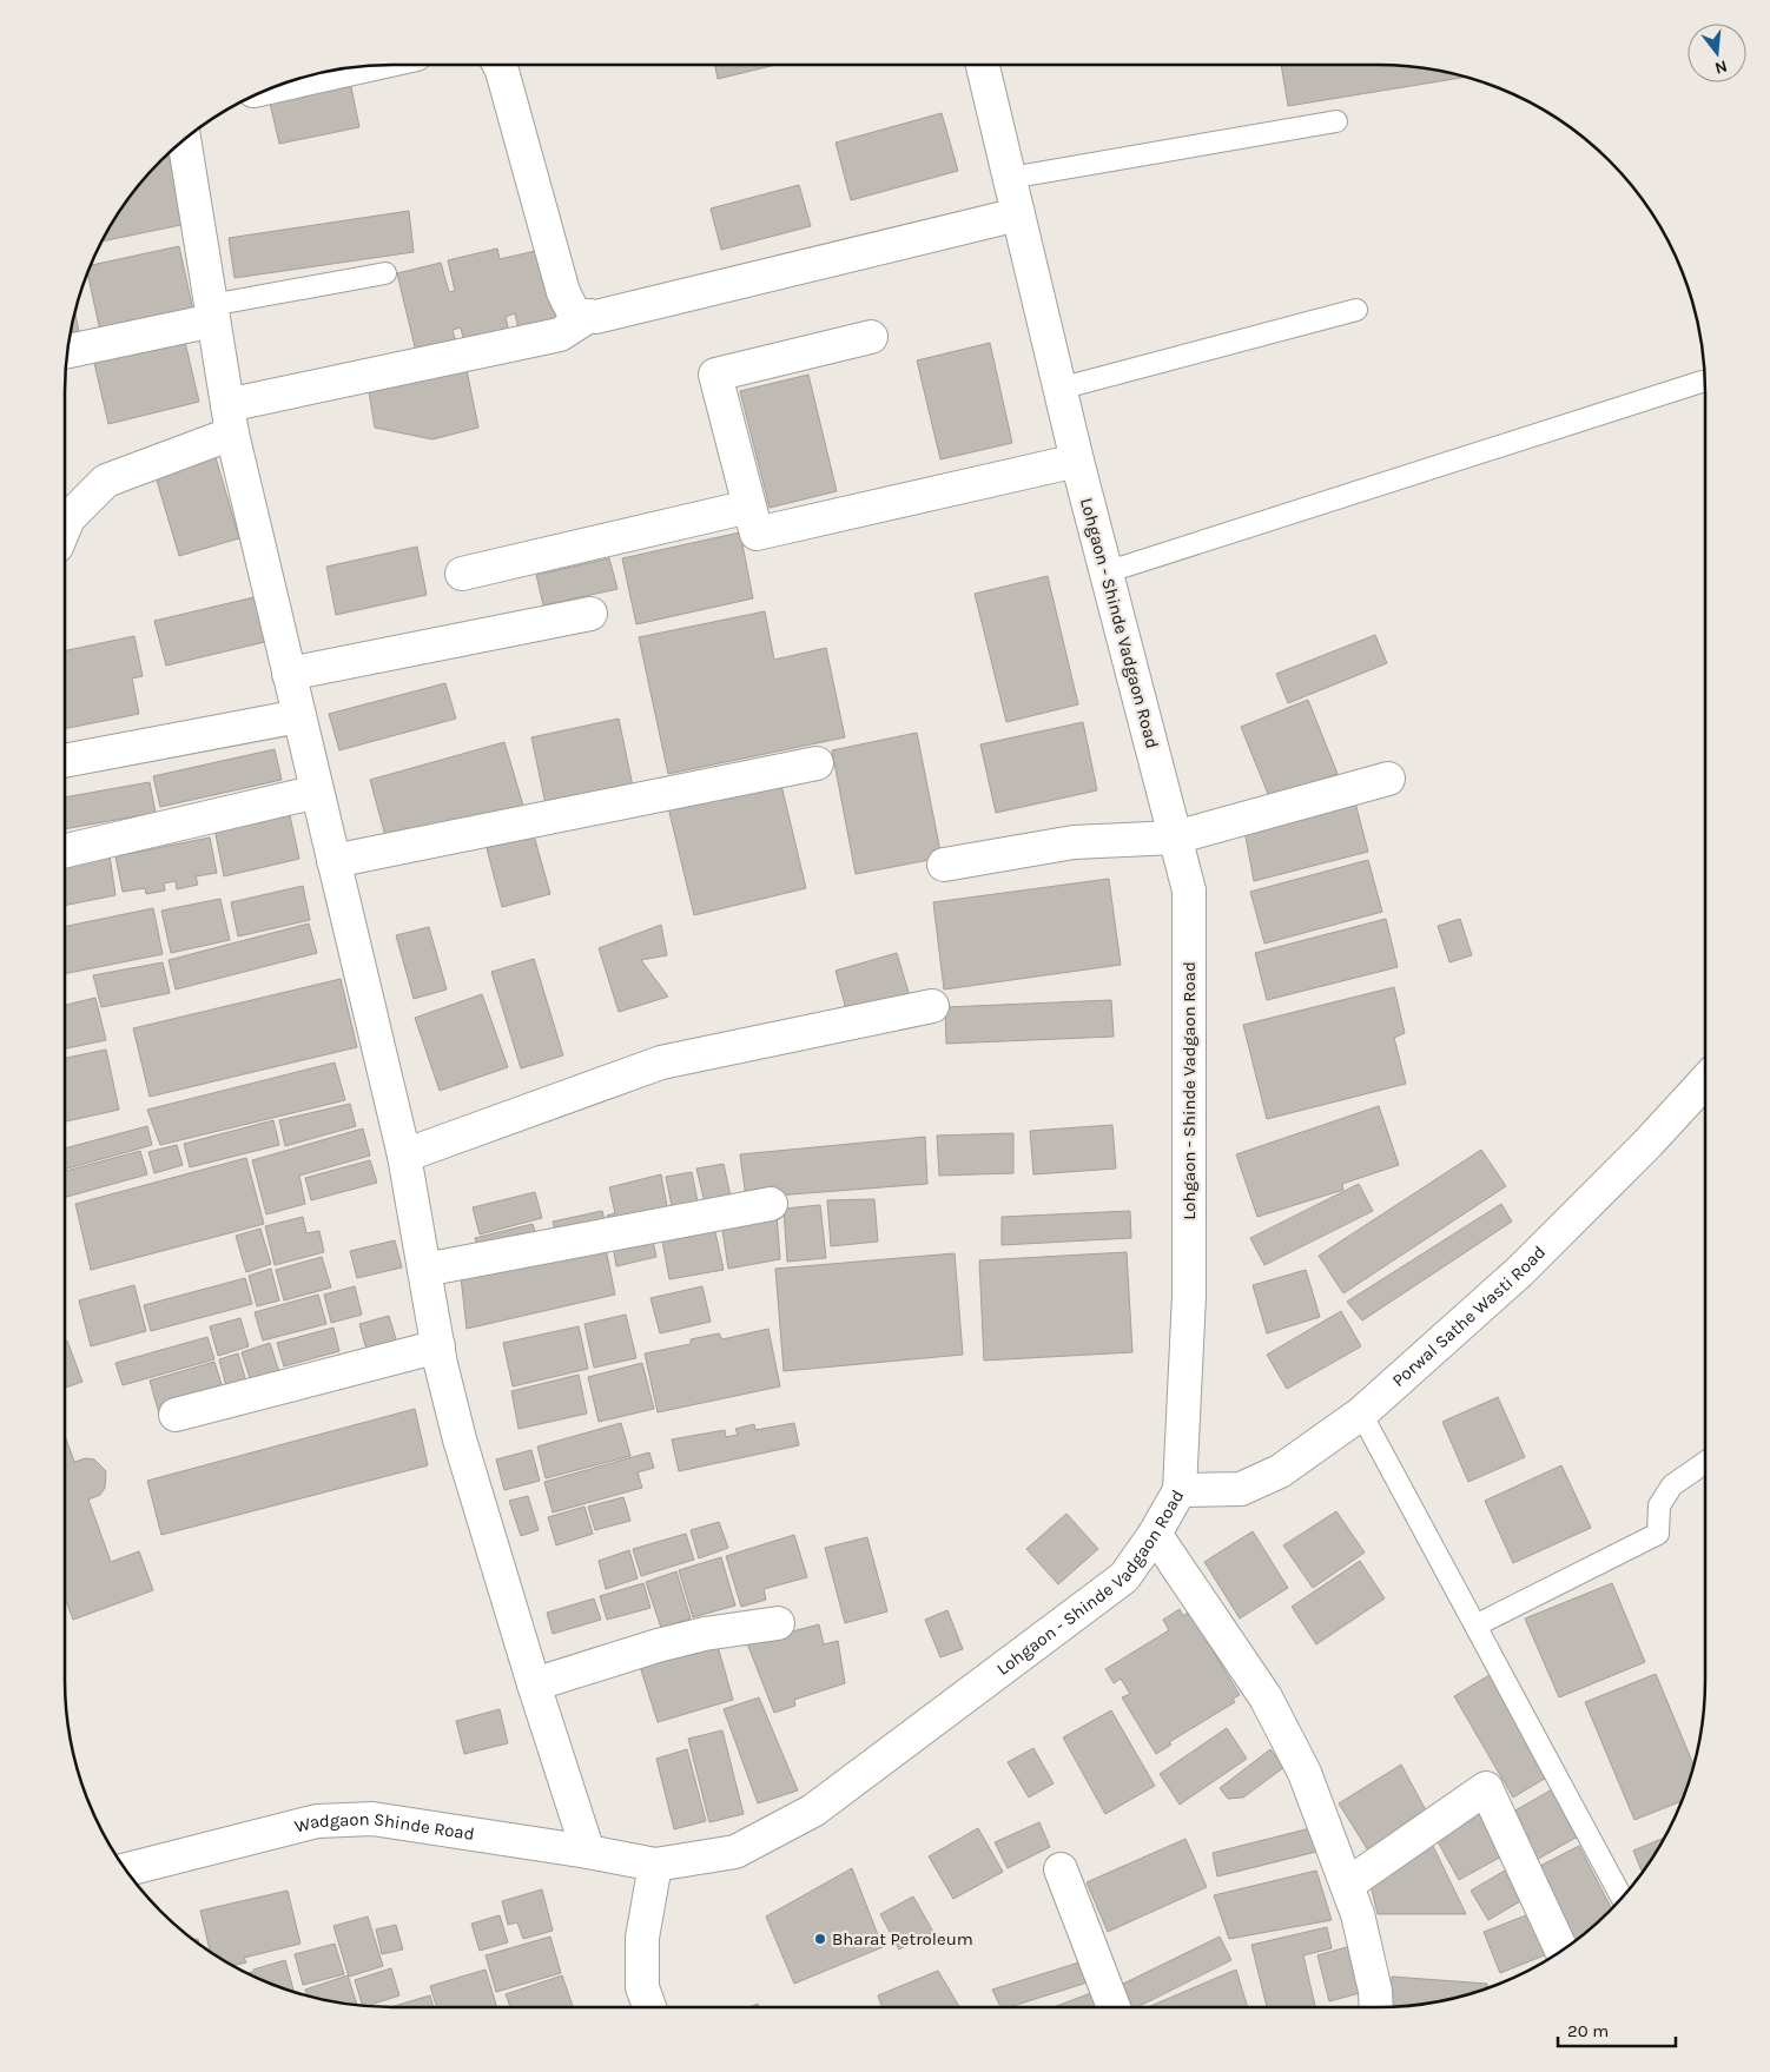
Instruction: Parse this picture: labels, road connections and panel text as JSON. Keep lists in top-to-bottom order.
{
  "streets": {
    "street": ["Lohgaon - Shinde Vadgaon Road", "Porwal Sathe Wasti Road", "Wadgaon Shinde Road"]
  },
  "crossings": [
    ["Lohgaon - Shinde Vadgaon Road", "Porwal Sathe Wasti Road"],
    ["Lohgaon - Shinde Vadgaon Road", "Wadgaon Shinde Road"]
  ],
  "places": ["Bharat Petroleum"],
  "scale_bar": "20 m",
  "north": "bottom"
}
